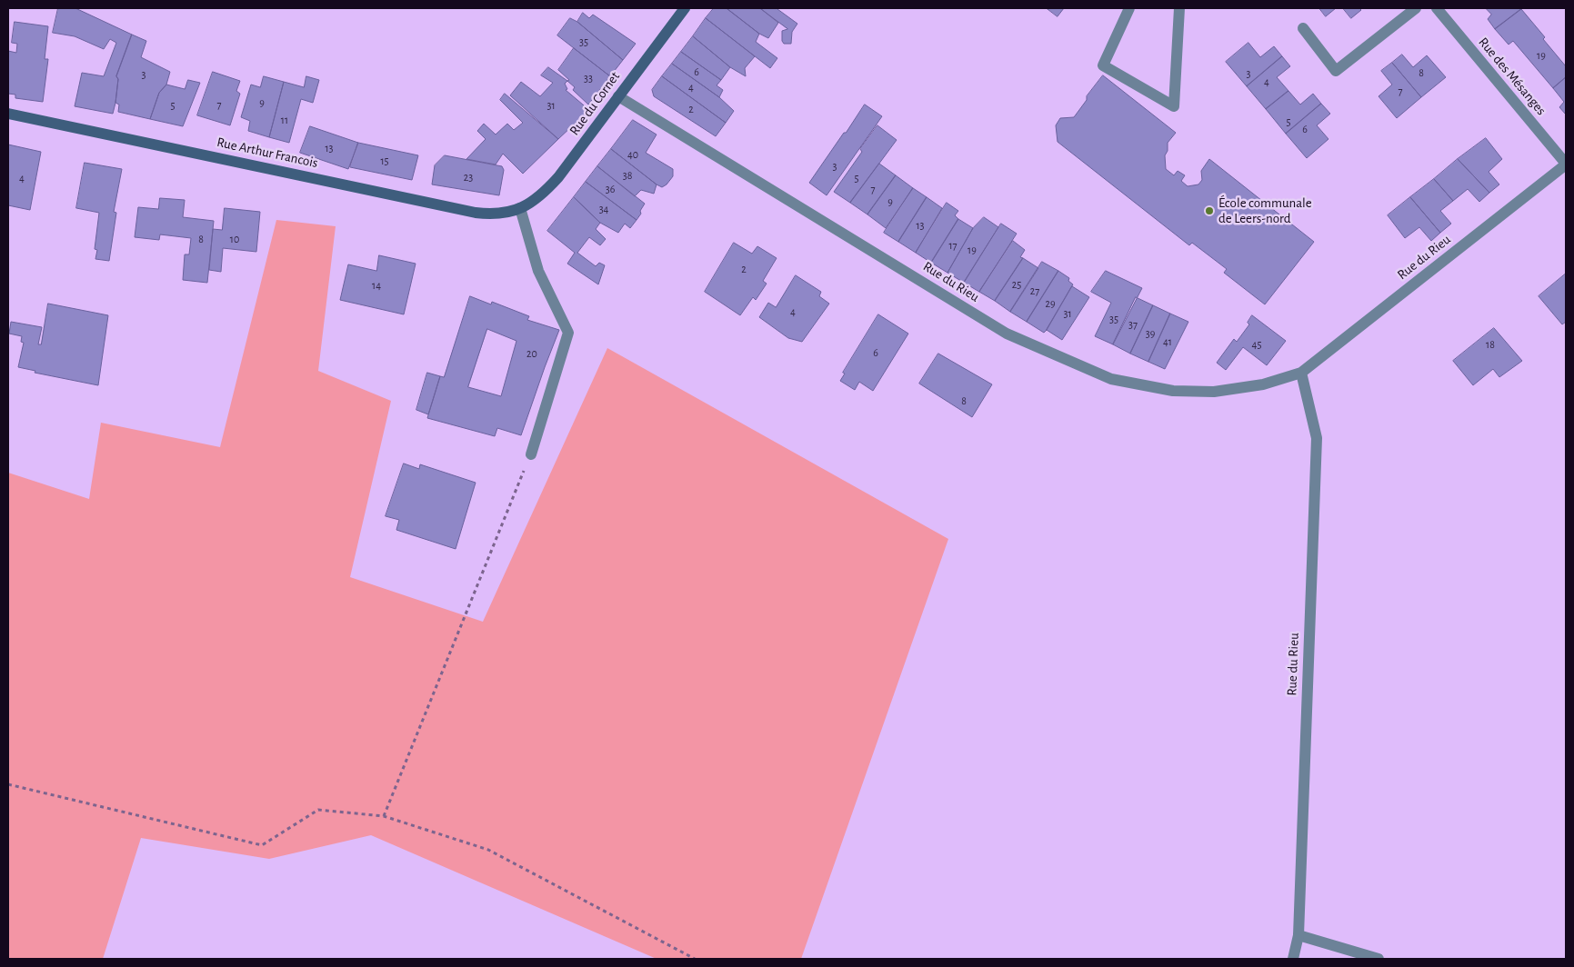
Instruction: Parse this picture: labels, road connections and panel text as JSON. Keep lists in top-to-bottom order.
{
  "streets": {
    "street": [
      "Rue des Mésanges",
      "Rue du Cornet",
      "Rue Arthur Francois",
      "Rue du Rieu"
    ]
  },
  "crossings": [
    ["Rue des Mésanges", "Rue du Rieu"],
    ["Rue du Cornet", "Rue Arthur Francois"],
    ["Rue du Cornet", "Rue du Rieu"]
  ],
  "places": ["École communale de Leers-nord"],
  "house_numbers": [
    "35",
    "19",
    "6",
    "8",
    "3",
    "3",
    "33",
    "4",
    "4",
    "7",
    "9",
    "7",
    "5",
    "31",
    "2",
    "11",
    "5",
    "6",
    "13",
    "40",
    "15",
    "3",
    "38",
    "23",
    "4",
    "5",
    "36",
    "7",
    "9",
    "34",
    "13",
    "8",
    "10",
    "17",
    "19",
    "2",
    "25",
    "14",
    "27",
    "29",
    "4",
    "31",
    "35",
    "37",
    "39",
    "41",
    "45",
    "18",
    "6",
    "20",
    "8"
  ]
}
